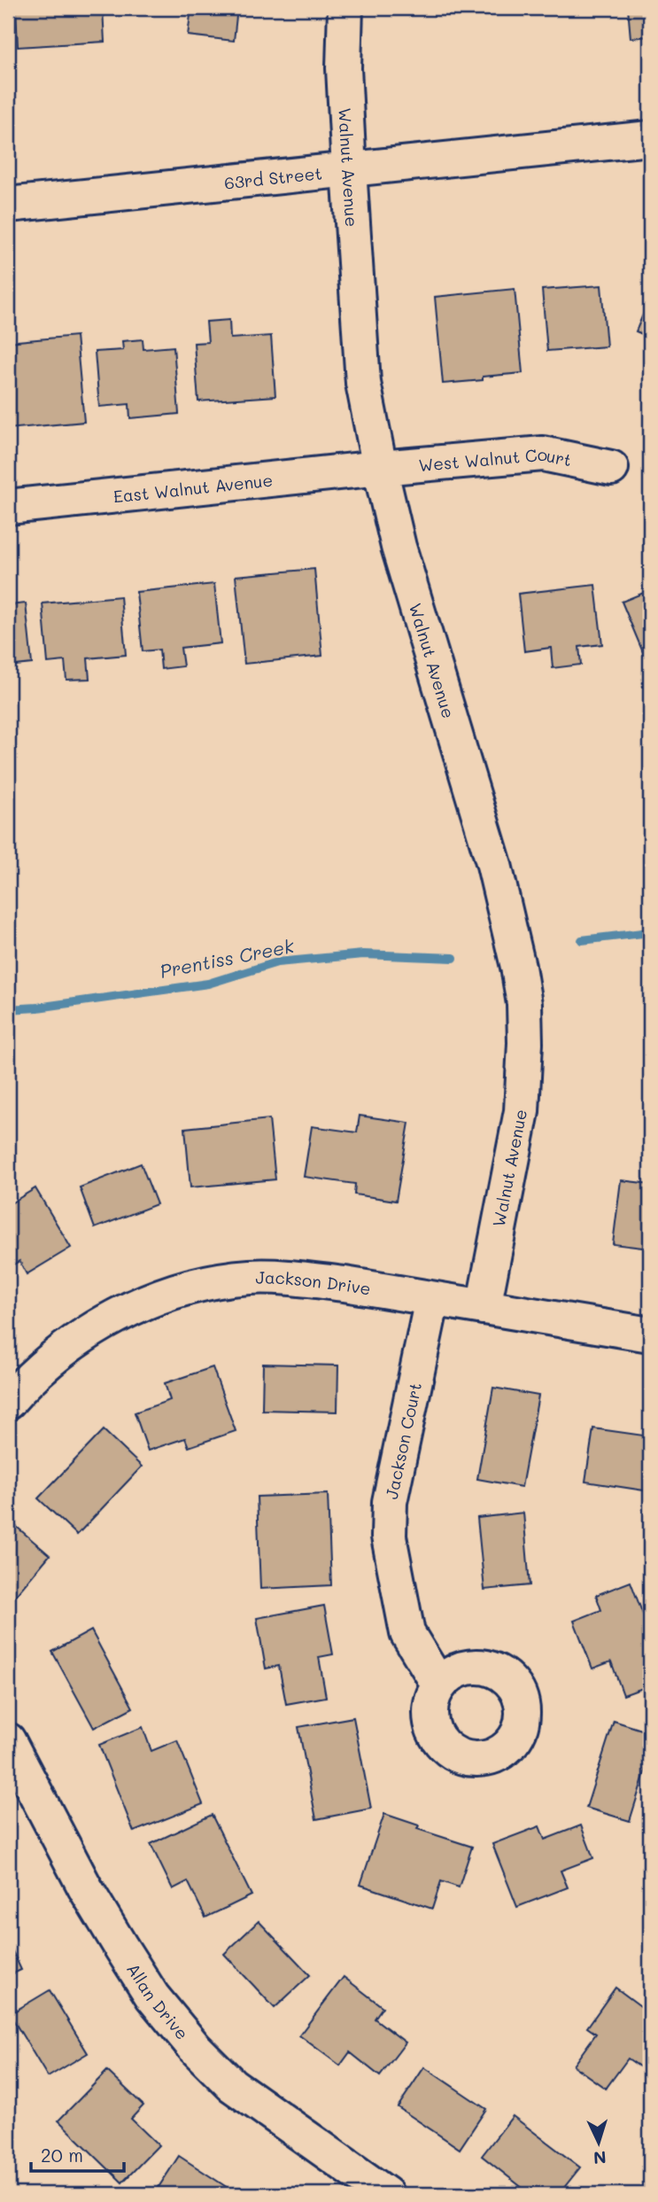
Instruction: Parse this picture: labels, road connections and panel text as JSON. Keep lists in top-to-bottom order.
{
  "streets": {
    "street": [
      "Walnut Avenue",
      "63rd Street",
      "West Walnut Court",
      "East Walnut Avenue",
      "Jackson Drive",
      "Jackson Court",
      "Allan Drive"
    ]
  },
  "crossings": [
    ["Walnut Avenue", "63rd Street"],
    ["Walnut Avenue", "West Walnut Court"],
    ["Walnut Avenue", "East Walnut Avenue"],
    ["Walnut Avenue", "Jackson Drive"],
    ["West Walnut Court", "East Walnut Avenue"],
    ["Jackson Drive", "Jackson Court"]
  ],
  "water": ["Prentiss Creek"],
  "scale_bar": "20 m",
  "north": "bottom"
}
